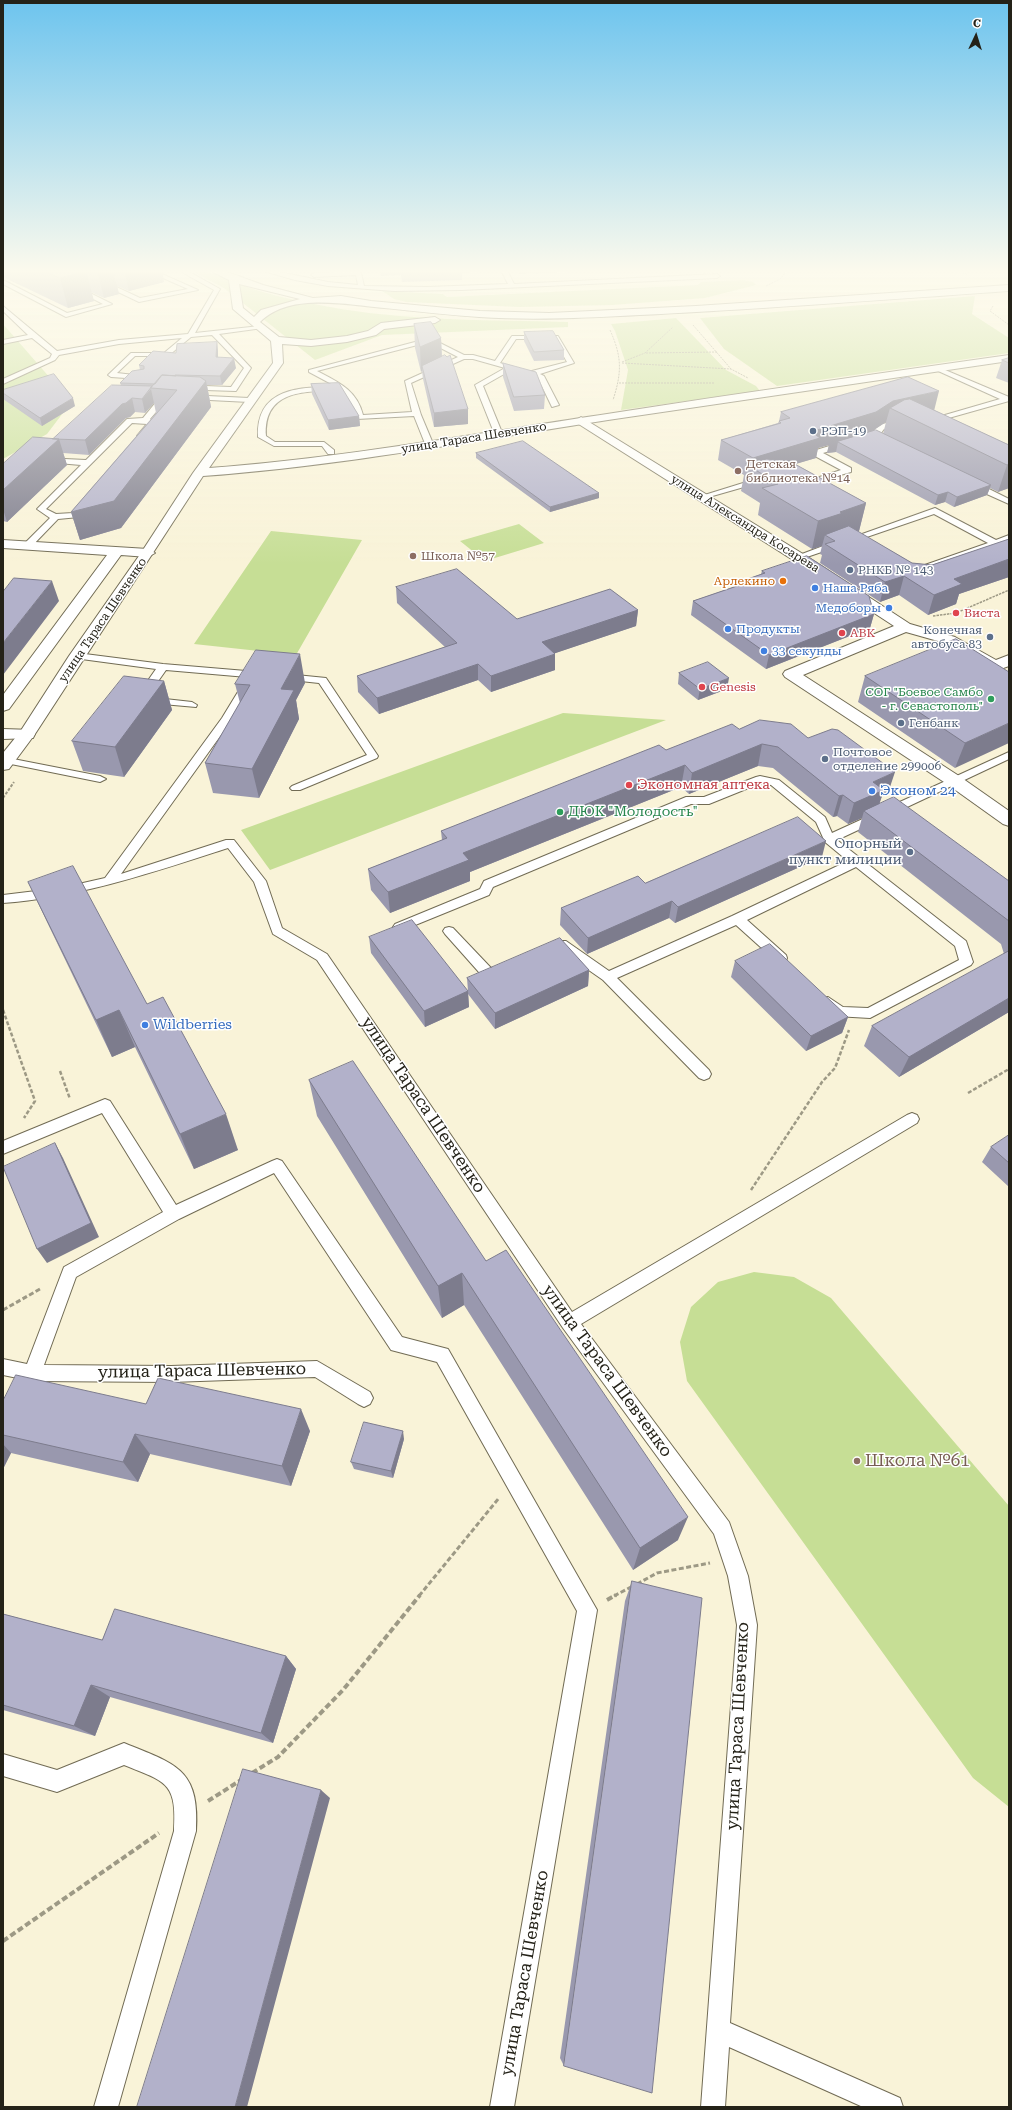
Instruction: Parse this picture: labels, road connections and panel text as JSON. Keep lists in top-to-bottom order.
{
  "streets": {
    "street": ["улица Тараса Шевченко", "улица Александра Косарева"]
  },
  "crossings": [
    ["улица Тараса Шевченко", "улица Александра Косарева"]
  ],
  "places": [
    "РЭП-19",
    "Детская библиотека №14",
    "Школа №57",
    "РНКБ № 143",
    "Арлекино",
    "Наша Ряба",
    "Медоборы",
    "Виста",
    "Продукты",
    "АВК",
    "Конечная автобуса 83",
    "33 секунды",
    "Genesis",
    "СОГ \"Боевое Самбо - г. Севастополь\"",
    "Генбанк",
    "Почтовое отделение 299006",
    "Экономная аптека",
    "Эконом 24",
    "ДЮК \"Молодость\"",
    "Опорный пункт милиции",
    "Wildberries",
    "Школа №61"
  ],
  "north": "top"
}
